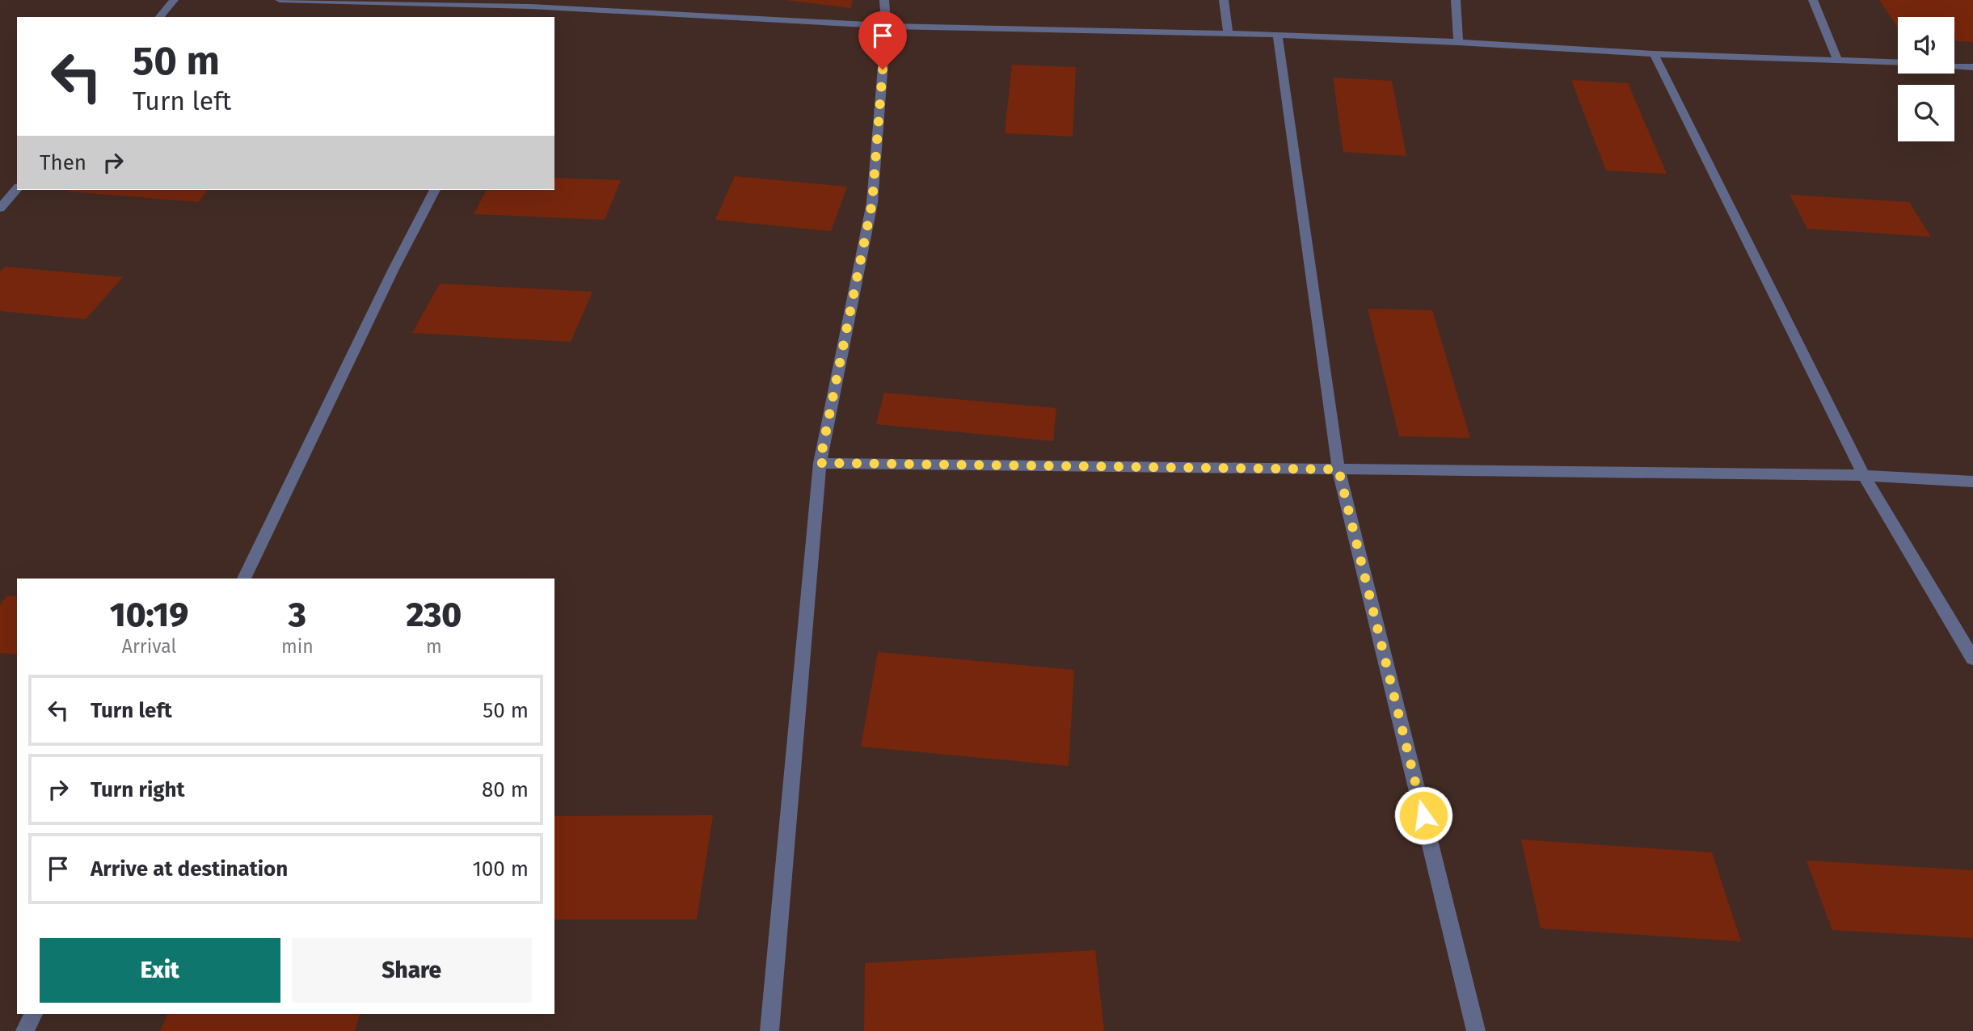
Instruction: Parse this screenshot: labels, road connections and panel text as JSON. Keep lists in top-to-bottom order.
{
  "page": {
    "turn": ["50 m", "Turn left"],
    "then": "Then",
    "eta": [
      "10:19",
      "Arrival",
      "3",
      "min",
      "230",
      "m"
    ],
    "list": [
      {
        "name": "Turn left",
        "value": "50 m"
      },
      {
        "name": "Turn right",
        "value": "80 m"
      },
      {
        "name": "Arrive at destination",
        "value": "100 m"
      }
    ],
    "buttons": ["Exit", "Share"]
  }
}
